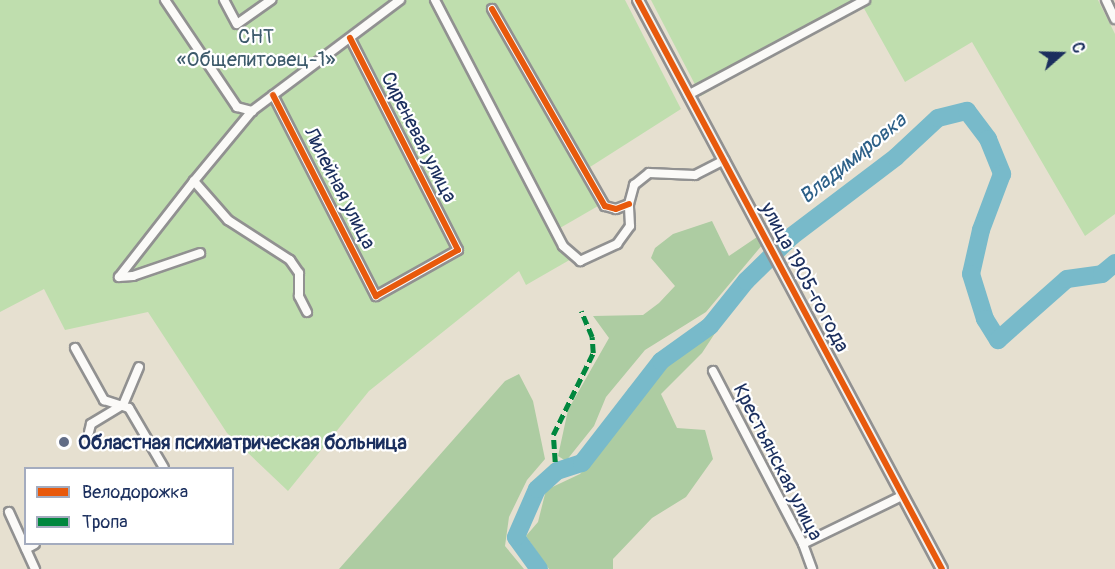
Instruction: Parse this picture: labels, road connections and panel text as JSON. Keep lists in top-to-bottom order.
{
  "streets": {
    "street": [
      "Сиреневая улица",
      "Лилейная улица",
      "улица 1905-го года",
      "Крестьянская улица"
    ]
  },
  "crossings": [
    ["Сиреневая улица", "Лилейная улица"]
  ],
  "water": ["Владимировка"],
  "parks": ["СНТ «Общепитовец-1»"],
  "places": ["Областная психиатрическая больница"],
  "legend": ["Велодорожка", "Тропа"],
  "north": "right"
}
